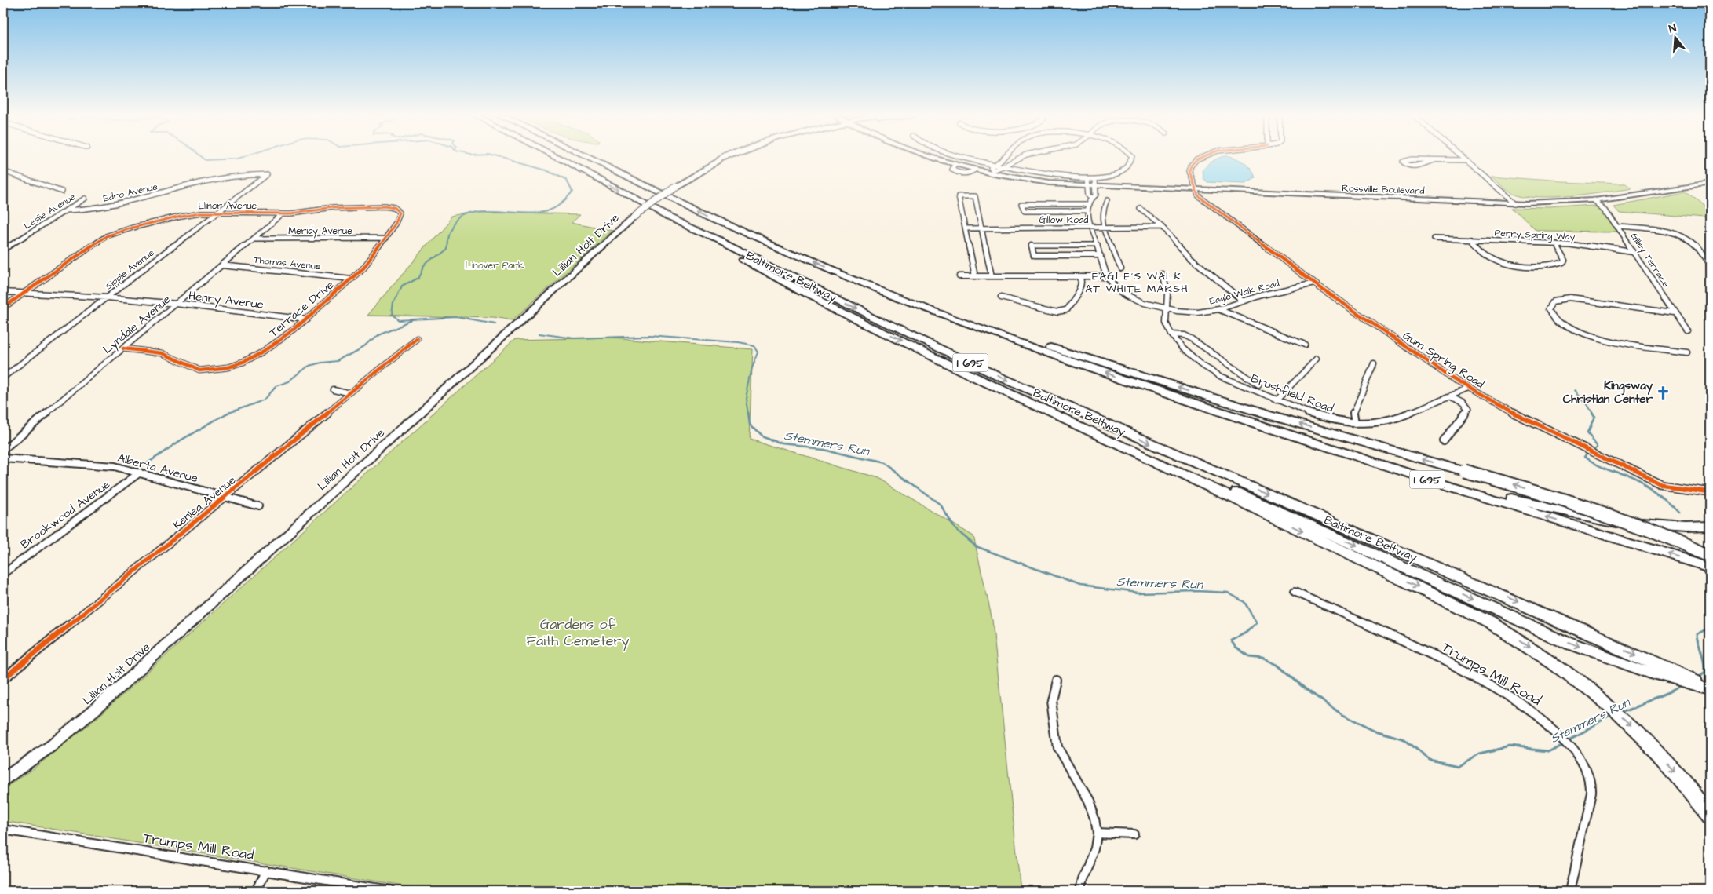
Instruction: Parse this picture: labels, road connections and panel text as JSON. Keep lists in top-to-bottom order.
{
  "streets": {
    "highway": ["Baltimore Beltway", "I 695"],
    "main road": ["Rossville Boulevard", "Lillian Holt Drive"],
    "street": [
      "Edro Avenue",
      "Elinor Avenue",
      "Leslie Avenue",
      "Gillow Road",
      "Meridy Avenue",
      "Perry Spring Way",
      "Gilley Terrace",
      "Thomas Avenue",
      "Sipple Avenue",
      "Eagle Walk Road",
      "Henry Avenue",
      "Terrace Drive",
      "Lyndale Avenue",
      "Gum Spring Road",
      "Brushfield Road",
      "Alberta Avenue",
      "Kenlea Avenue",
      "Brookwood Avenue",
      "Trumps Mill Road"
    ]
  },
  "crossings": [
    ["Rossville Boulevard", "Gilley Terrace"],
    ["Rossville Boulevard", "Eagle Walk Road"],
    ["Rossville Boulevard", "Gum Spring Road"],
    ["Edro Avenue", "Leslie Avenue"],
    ["Edro Avenue", "Sipple Avenue"],
    ["Elinor Avenue", "Meridy Avenue"],
    ["Elinor Avenue", "Sipple Avenue"],
    ["Elinor Avenue", "Henry Avenue"],
    ["Elinor Avenue", "Terrace Drive"],
    ["Elinor Avenue", "Lyndale Avenue"],
    ["Gillow Road", "Eagle Walk Road"],
    ["Meridy Avenue", "Terrace Drive"],
    ["Meridy Avenue", "Lyndale Avenue"],
    ["Perry Spring Way", "Gilley Terrace"],
    ["Thomas Avenue", "Terrace Drive"],
    ["Thomas Avenue", "Lyndale Avenue"],
    ["Sipple Avenue", "Henry Avenue"],
    ["Eagle Walk Road", "Gum Spring Road"],
    ["Eagle Walk Road", "Brushfield Road"],
    ["Henry Avenue", "Terrace Drive"],
    ["Henry Avenue", "Lyndale Avenue"],
    ["Terrace Drive", "Lyndale Avenue"],
    ["Gum Spring Road", "Brushfield Road"],
    ["Alberta Avenue", "Kenlea Avenue"],
    ["Alberta Avenue", "Brookwood Avenue"]
  ],
  "districts": ["EAGLE'S WALK AT WHITE MARSH"],
  "water": ["Stemmers Run"],
  "parks": ["Linover Park", "Gardens of Faith Cemetery"],
  "places": {
    "church": ["Kingsway Christian Center"]
  },
  "north": "top"
}
